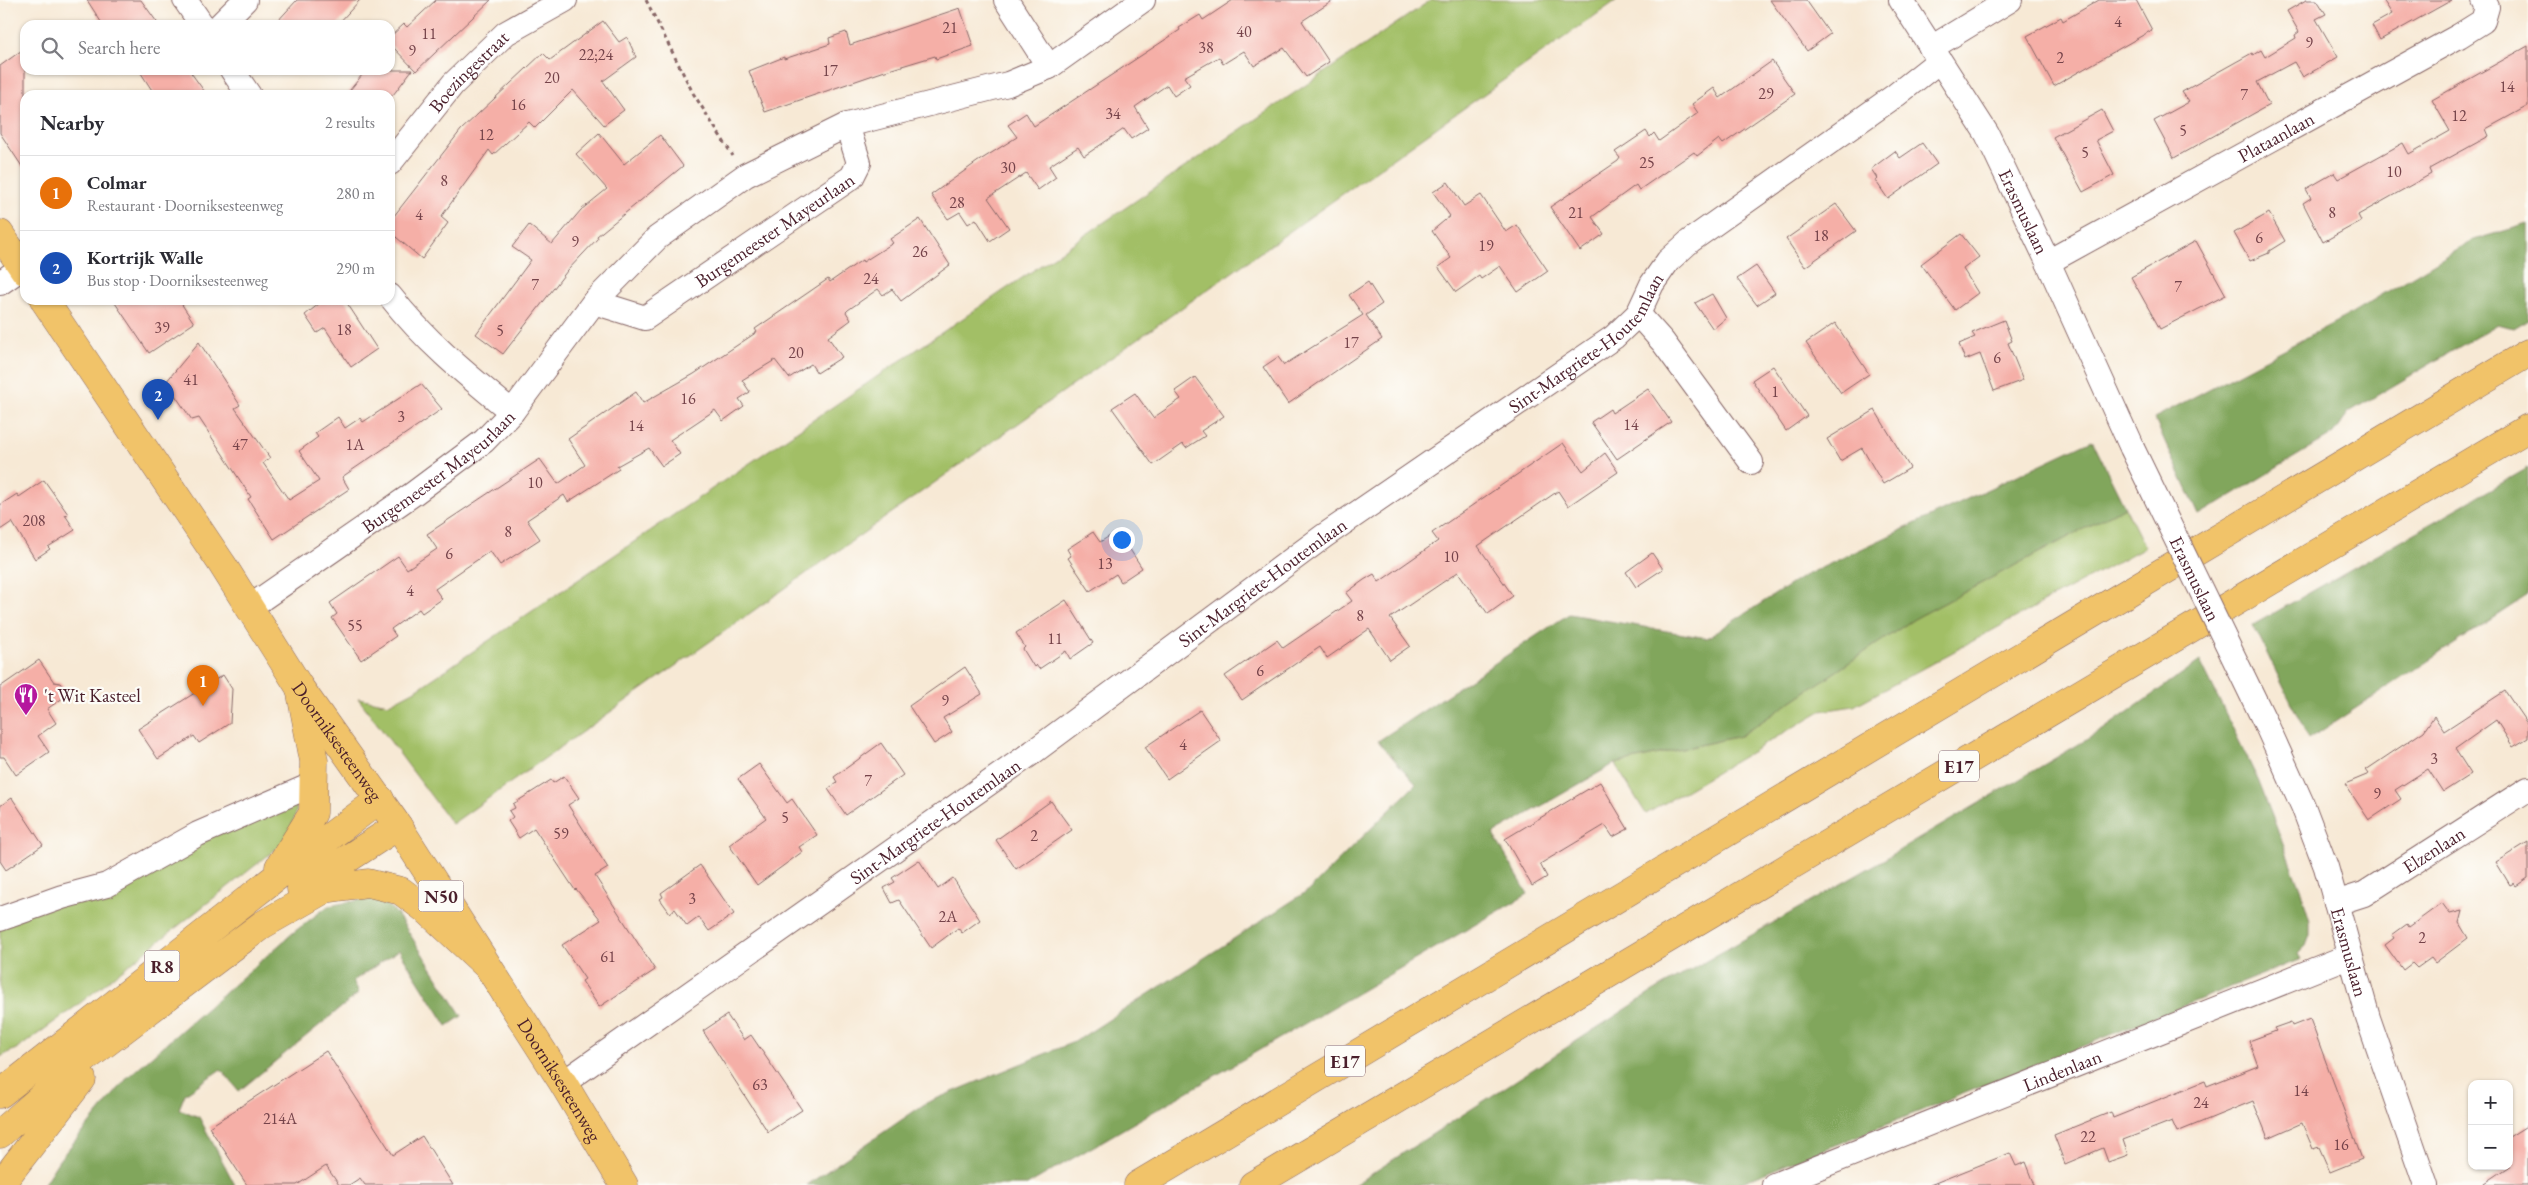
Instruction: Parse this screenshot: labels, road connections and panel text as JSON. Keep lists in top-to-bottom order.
{
  "streets": {
    "main road": [
      "Doorniksesteenweg",
      "E17",
      "N50",
      "R8"
    ],
    "street": [
      "Boezingestraat",
      "Plataanlaan",
      "Erasmuslaan",
      "Burgemeester Mayeurlaan",
      "Sint-Margriete-Houtemlaan",
      "Elzenlaan",
      "Lindenlaan"
    ]
  },
  "crossings": [
    ["Plataanlaan", "Erasmuslaan"],
    ["Erasmuslaan", "Sint-Margriete-Houtemlaan"],
    ["Erasmuslaan", "Elzenlaan"],
    ["Erasmuslaan", "Lindenlaan"],
    ["Burgemeester Mayeurlaan", "Doorniksesteenweg"],
    ["Sint-Margriete-Houtemlaan", "Doorniksesteenweg"],
    ["Doorniksesteenweg", "R8"]
  ],
  "places": {
    "restaurant": ["'t Wit Kasteel"]
  },
  "house_numbers": [
    "4",
    "21",
    "40",
    "11",
    "9",
    "38",
    "9",
    "22;24",
    "2",
    "17",
    "20",
    "14",
    "29",
    "7",
    "16",
    "34",
    "12",
    "5",
    "12",
    "5",
    "25",
    "30",
    "10",
    "8",
    "28",
    "21",
    "8",
    "4",
    "18",
    "6",
    "9",
    "19",
    "26",
    "24",
    "7",
    "7",
    "39",
    "18",
    "5",
    "17",
    "20",
    "6",
    "41",
    "1",
    "16",
    "3",
    "14",
    "14",
    "47",
    "1A",
    "10",
    "208",
    "8",
    "6",
    "10",
    "13",
    "4",
    "8",
    "55",
    "11",
    "6",
    "9",
    "4",
    "3",
    "7",
    "9",
    "5",
    "59",
    "2",
    "3",
    "2A",
    "2",
    "61",
    "63",
    "14",
    "24",
    "214A",
    "22",
    "16"
  ],
  "page": {
    "search": "Search here",
    "heading": ["Nearby", "2 results"],
    "list": [
      {
        "mark": "1",
        "name": "Colmar",
        "note": "Restaurant · Doorniksesteenweg",
        "value": "280 m"
      },
      {
        "mark": "2",
        "name": "Kortrijk Walle",
        "note": "Bus stop · Doorniksesteenweg",
        "value": "290 m"
      }
    ],
    "pins": ["2", "1"],
    "map_buttons": ["+", "−"]
  }
}
